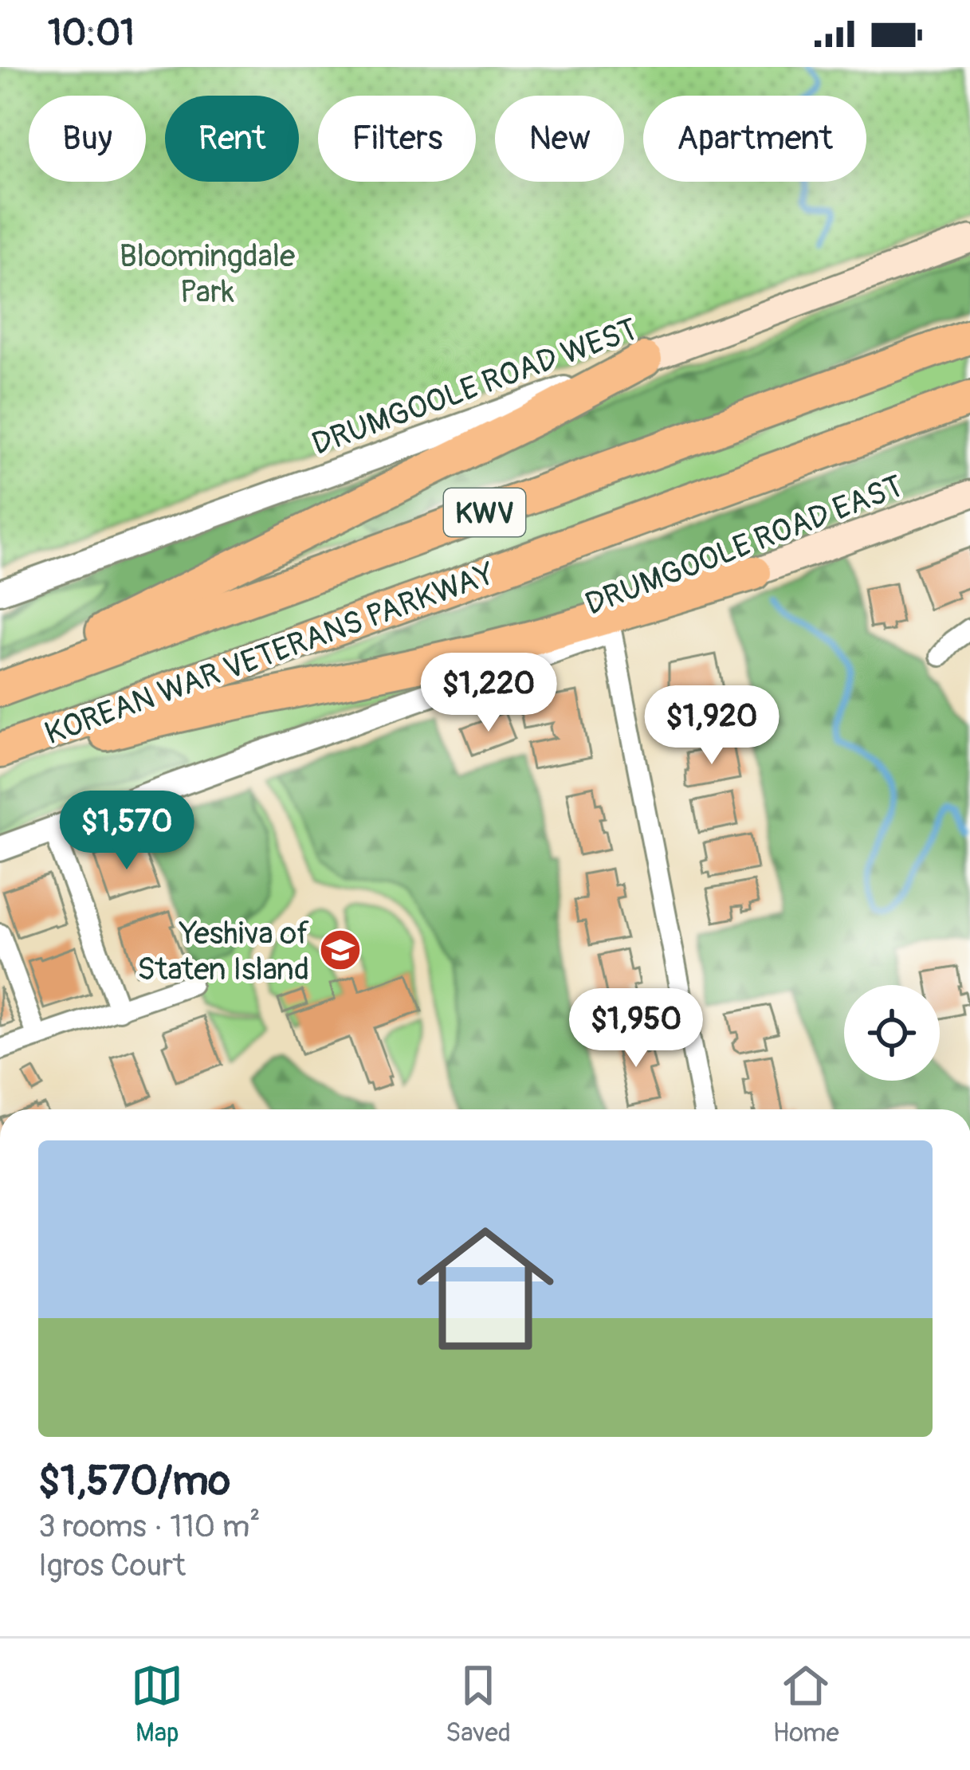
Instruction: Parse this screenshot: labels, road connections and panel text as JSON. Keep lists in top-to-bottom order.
{
  "streets": {
    "highway": ["KWV", "KOREAN WAR VETERANS PARKWAY"],
    "main road": ["DRUMGOOLE ROAD WEST", "DRUMGOOLE ROAD EAST"]
  },
  "parks": ["Bloomingdale Park"],
  "places": {
    "school or university": ["Yeshiva of Staten Island"]
  },
  "page": {
    "status": "10:01",
    "chip": [
      "Buy",
      "Rent",
      "Filters",
      "New",
      "Apartment"
    ],
    "price": [
      "$1,220",
      "$1,920",
      "$1,570",
      "$1,950"
    ],
    "list": [
      {
        "name": "$1,570/mo",
        "note": "3 rooms · 110 m² · Igros Court"
      }
    ],
    "tabs": ["Map", "Saved", "Home"]
  }
}
